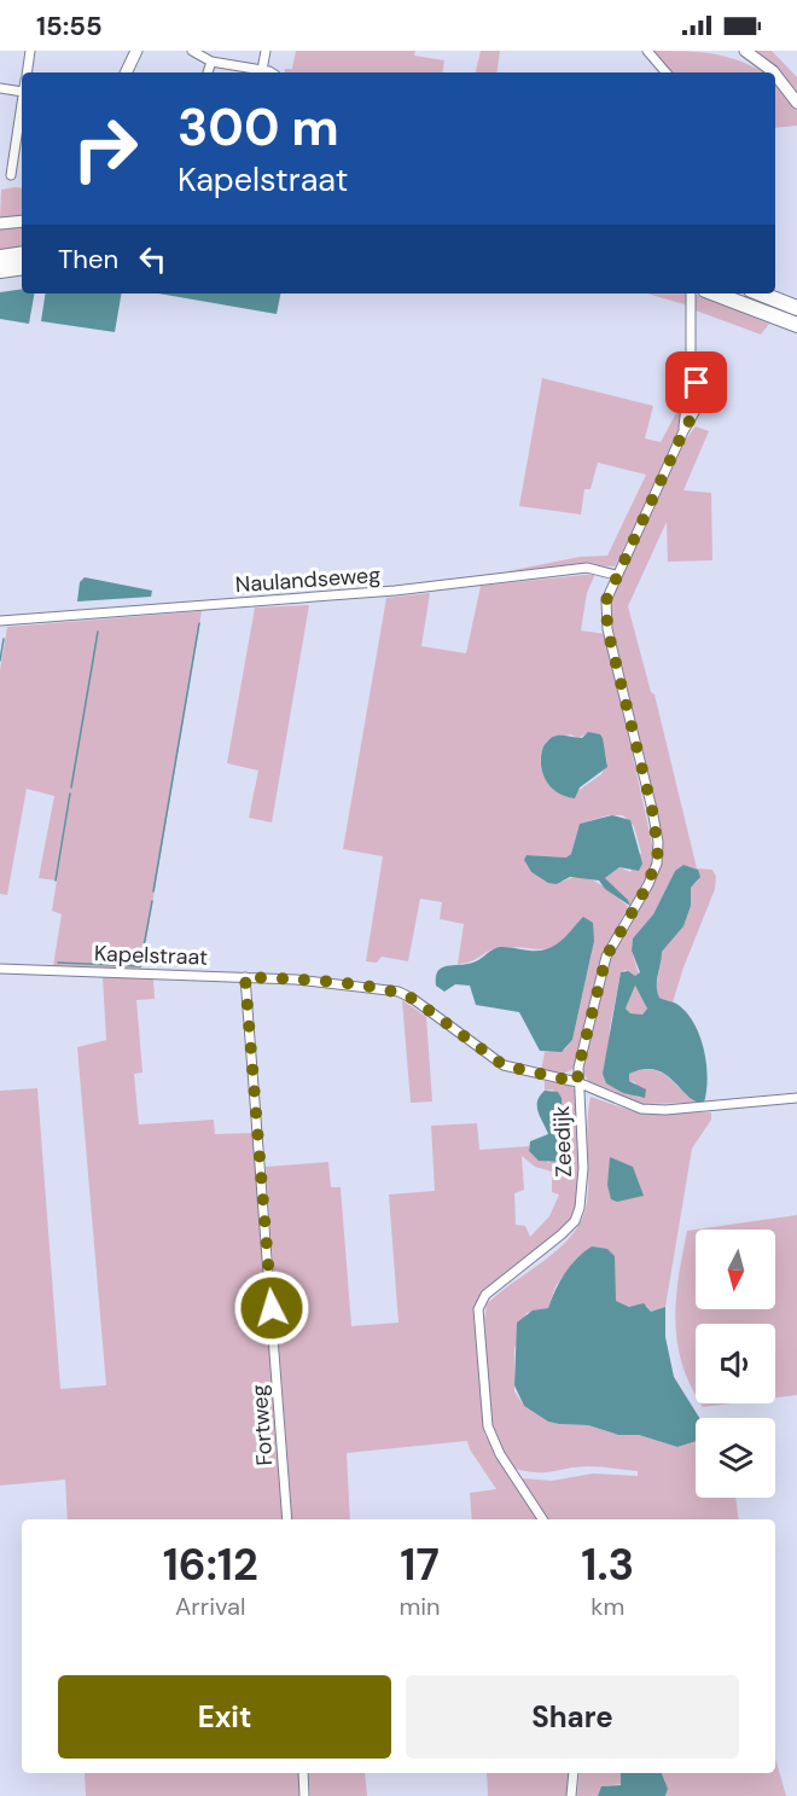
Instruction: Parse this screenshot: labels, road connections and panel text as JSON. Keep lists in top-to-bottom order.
{
  "streets": {
    "street": [
      "Naulandseweg",
      "Kapelstraat",
      "Zeedijk",
      "Fortweg"
    ]
  },
  "crossings": [
    ["Naulandseweg", "Zeedijk"],
    ["Kapelstraat", "Zeedijk"],
    ["Kapelstraat", "Fortweg"]
  ],
  "north": "bottom",
  "page": {
    "status": "15:55",
    "turn": ["300 m", "Kapelstraat"],
    "then": "Then",
    "eta": [
      "16:12",
      "Arrival",
      "17",
      "min",
      "1.3",
      "km"
    ],
    "buttons": ["Exit", "Share"]
  }
}
